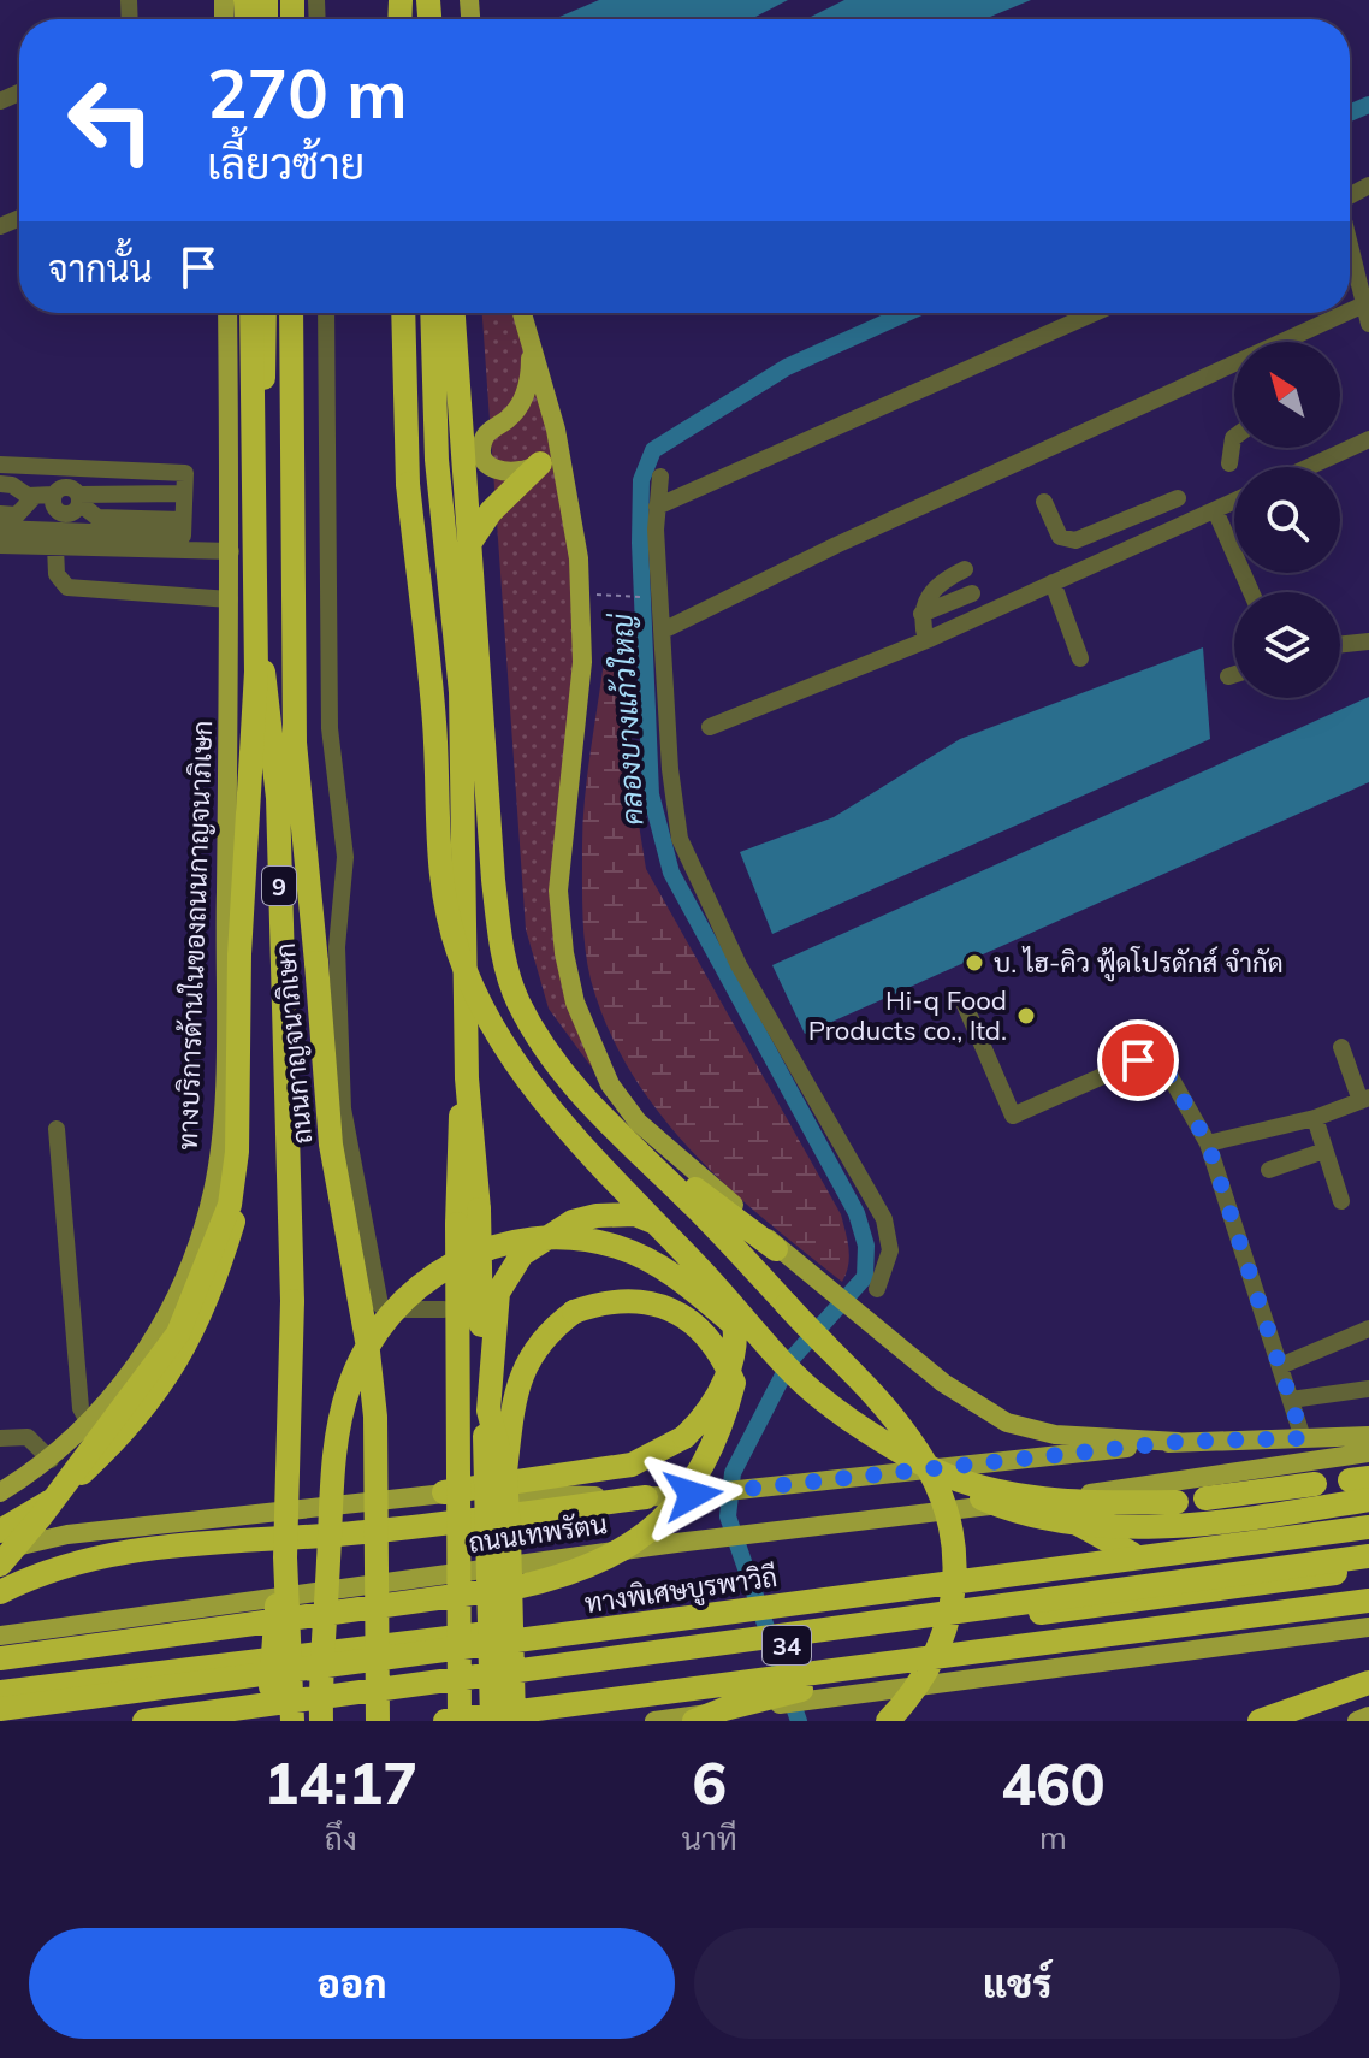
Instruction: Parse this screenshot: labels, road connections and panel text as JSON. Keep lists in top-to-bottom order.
{
  "streets": {
    "highway": [
      "9",
      "ถนนกาญจนาภิเษก",
      "ทางพิเศษบูรพาวิถี",
      "34"
    ],
    "main road": ["ทางบริการด้านในของถนนกาญจนาภิเษก", "ถนนเทพรัตน"]
  },
  "crossings": [
    ["ทางพิเศษบูรพาวิถี", "34"]
  ],
  "water": ["คลองบางแก้วใหญ่"],
  "places": ["บ. ไฮ-คิว ฟู้ดโปรดักส์ จำกัด", "Hi-q Food Products co., ltd."],
  "north": "top left",
  "page": {
    "turn": ["270 m", "เลี้ยวซ้าย"],
    "then": "จากนั้น",
    "eta": [
      "14:17",
      "ถึง",
      "6",
      "นาที",
      "460",
      "m"
    ],
    "buttons": ["ออก", "แชร์"]
  }
}
